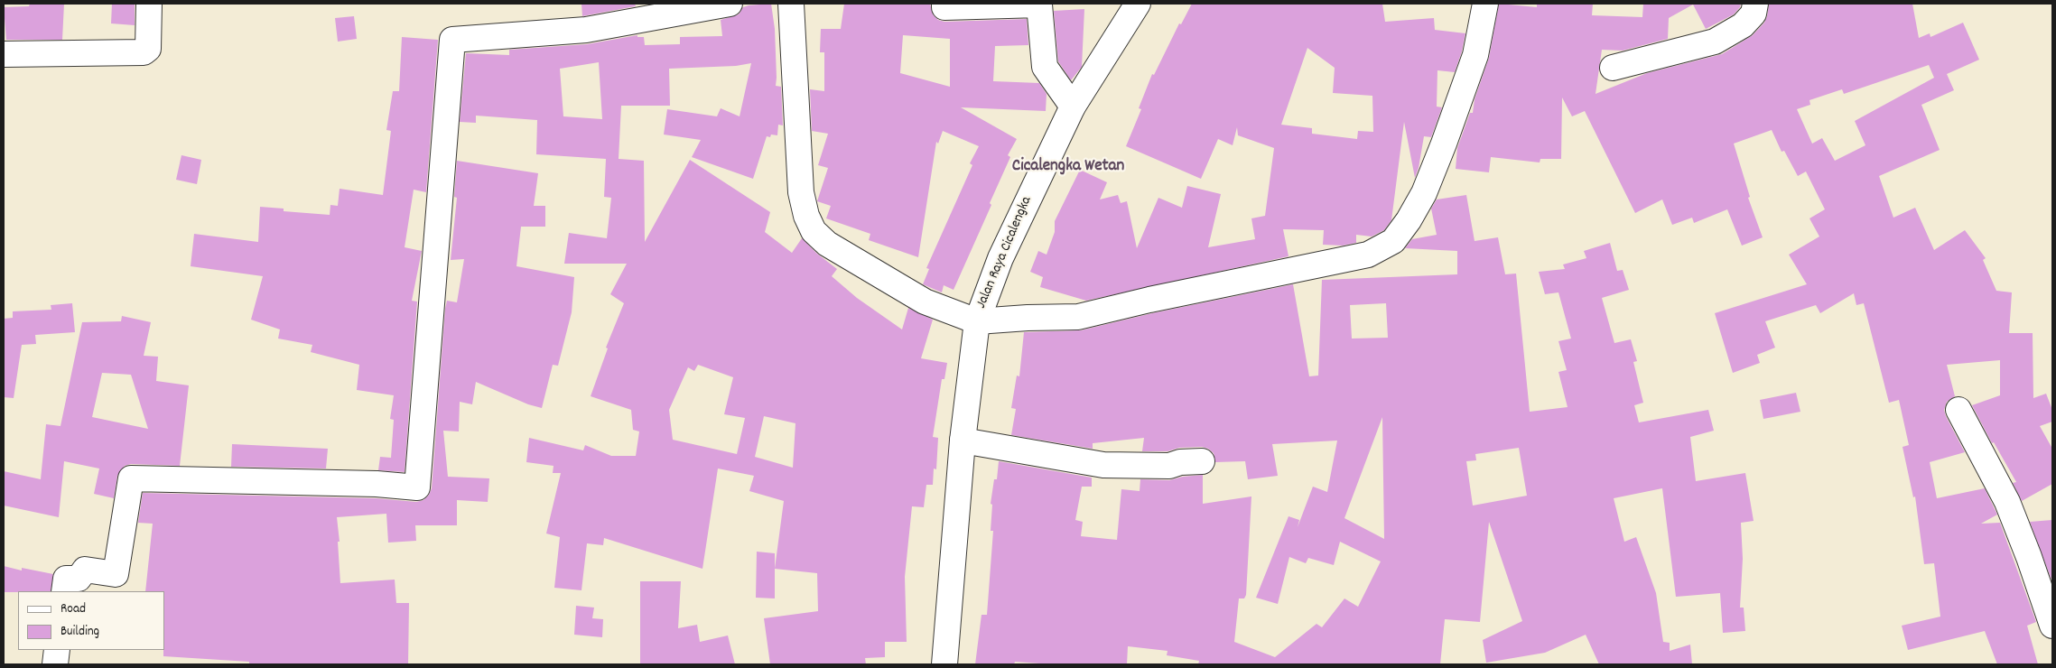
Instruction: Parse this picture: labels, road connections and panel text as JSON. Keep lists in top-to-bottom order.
{
  "streets": {
    "street": ["Jalan Raya Cicalengka"]
  },
  "districts": ["Cicalengka Wetan"],
  "legend": ["Road", "Building"]
}
